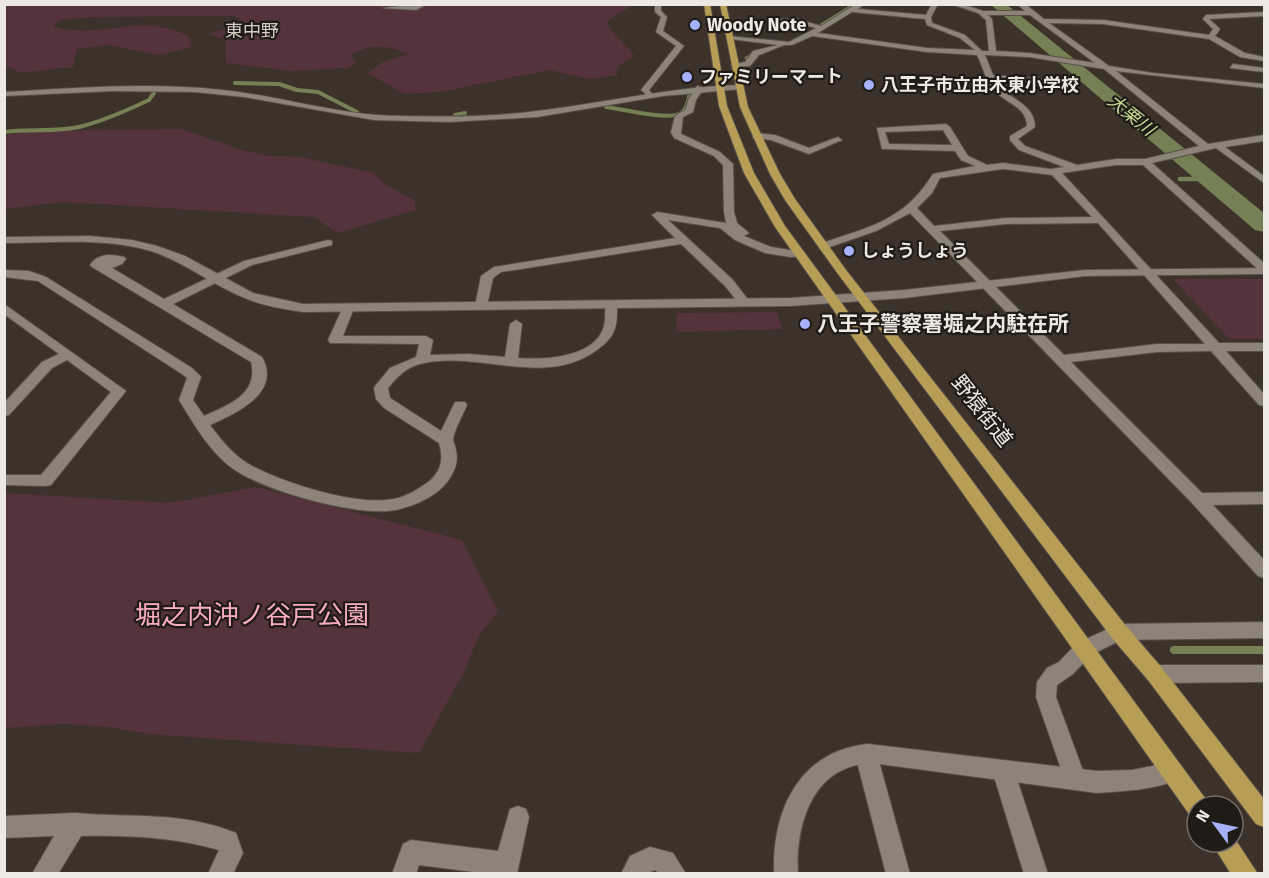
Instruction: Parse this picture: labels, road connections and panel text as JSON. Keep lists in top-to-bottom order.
{
  "streets": {
    "main road": ["野猿街道"]
  },
  "districts": ["東中野"],
  "water": ["大栗川"],
  "parks": ["堀之内沖ノ谷戸公園"],
  "places": [
    "Woody Note",
    "ファミリーマート",
    "八王子市立由木東小学校",
    "しょうしょう",
    "八王子警察署堀之内駐在所"
  ],
  "north": "top left"
}
